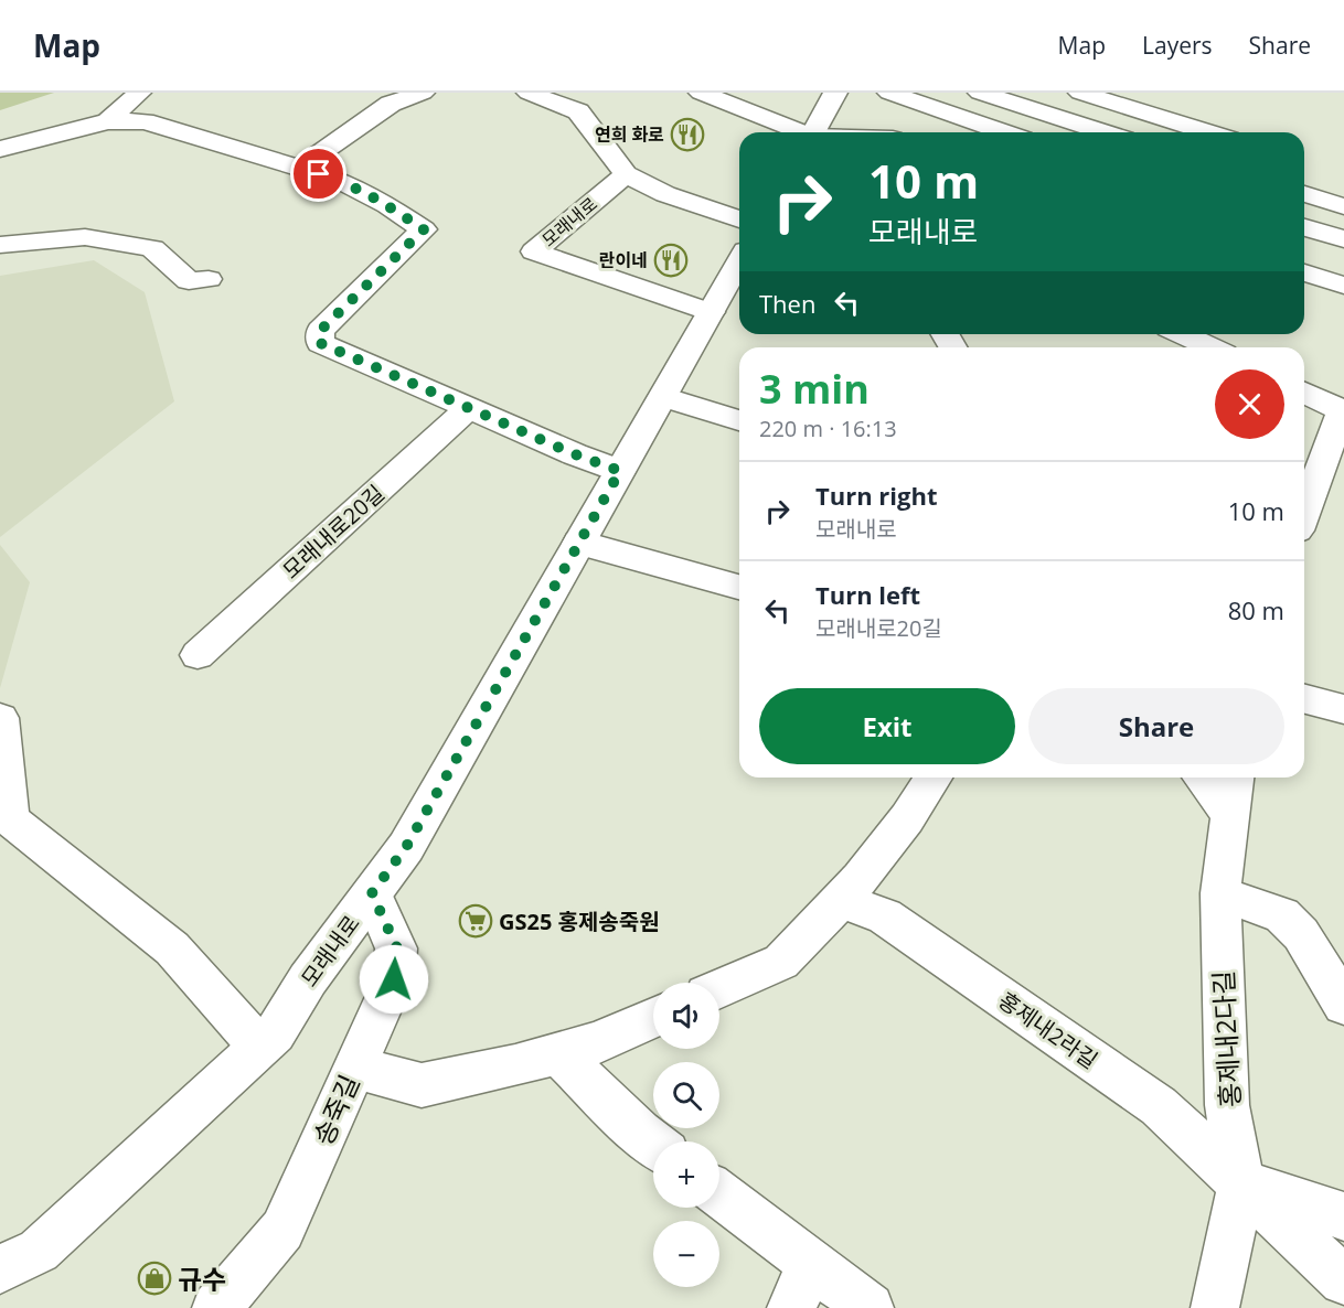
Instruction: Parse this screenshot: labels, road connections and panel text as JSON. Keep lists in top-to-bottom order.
{
  "streets": {
    "main road": [
      "모래내로",
      "모래내로20길",
      "홍제내2라길",
      "홍제내2다길",
      "송죽길"
    ]
  },
  "crossings": [
    ["모래내로", "송죽길"],
    ["홍제내2라길", "홍제내2다길"]
  ],
  "places": {
    "restaurant": ["연희 화로", "란이네"],
    "supermarket": ["GS25 홍제송죽원"],
    "shop": ["규수"]
  },
  "page": {
    "header": "Map",
    "nav": ["Map", "Layers", "Share"],
    "turn": ["10 m", "모래내로"],
    "then": "Then",
    "heading": ["3 min", "220 m · 16:13"],
    "list": [
      {
        "name": "Turn right",
        "note": "모래내로",
        "value": "10 m"
      },
      {
        "name": "Turn left",
        "note": "모래내로20길",
        "value": "80 m"
      }
    ],
    "buttons": ["Exit", "Share"],
    "map_buttons": ["+", "−"]
  }
}
